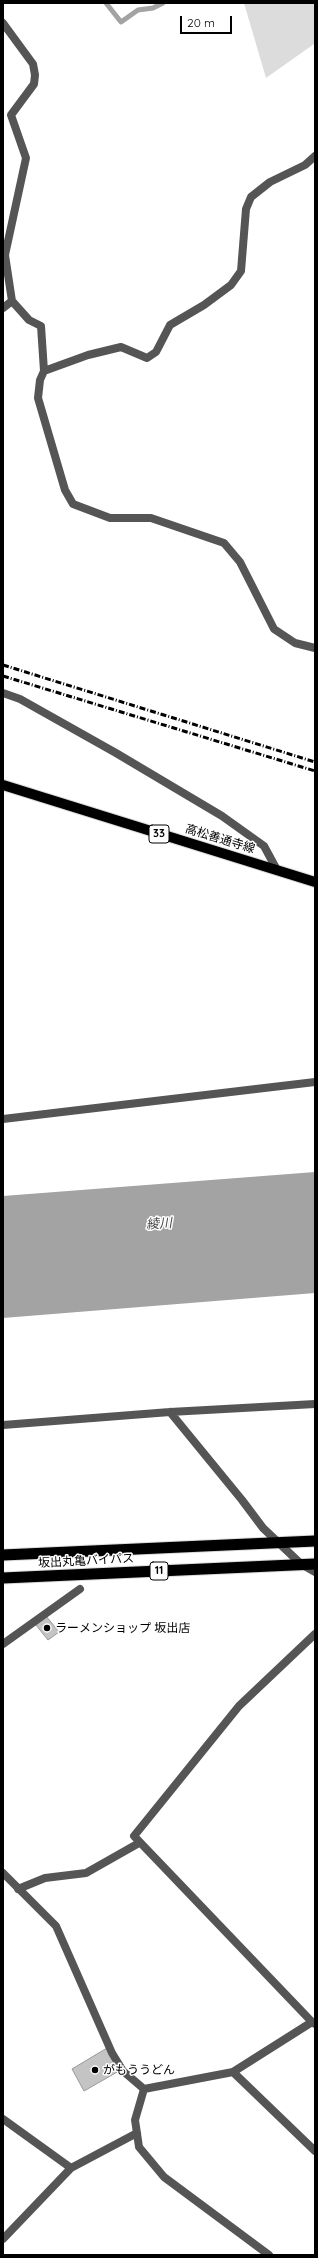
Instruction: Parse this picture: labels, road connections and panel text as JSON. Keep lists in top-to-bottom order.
{
  "streets": {
    "highway": ["坂出丸亀バイパス", "11"],
    "main road": ["33", "高松善通寺線"]
  },
  "water": ["綾川"],
  "places": ["ラーメンショップ 坂出店", "がもううどん"],
  "scale_bar": "20 m"
}
